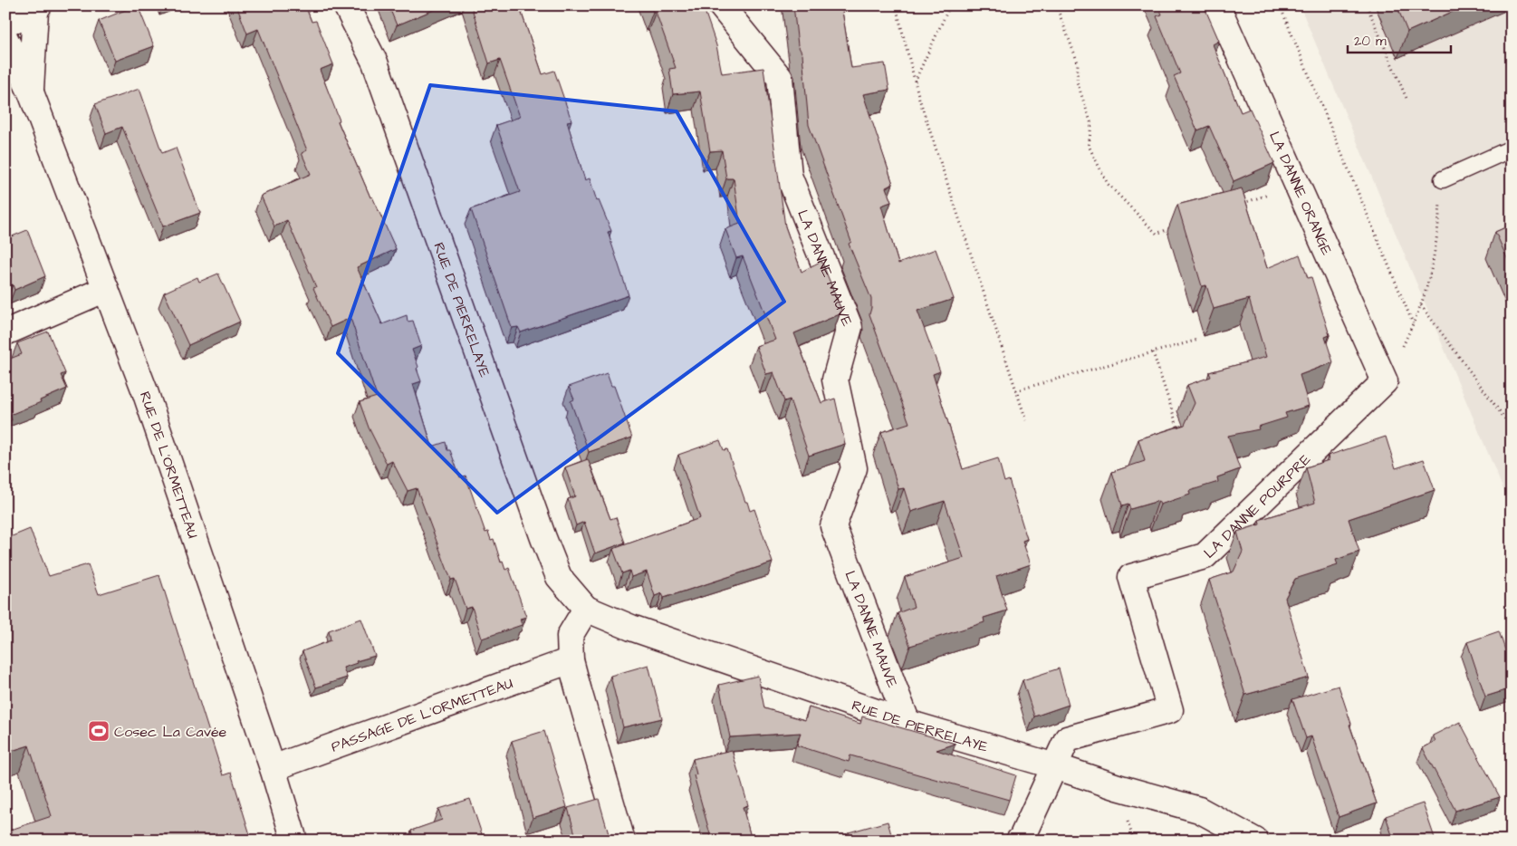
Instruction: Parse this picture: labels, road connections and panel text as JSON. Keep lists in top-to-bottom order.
{
  "streets": {
    "street": [
      "LA DANNE ORANGE",
      "LA DANNE MAUVE",
      "RUE DE PIERRELAYE",
      "RUE DE L'ORMETTEAU",
      "LA DANNE POURPRE",
      "PASSAGE DE L'ORMETTEAU"
    ]
  },
  "crossings": [
    ["LA DANNE ORANGE", "LA DANNE POURPRE"],
    ["LA DANNE MAUVE", "RUE DE PIERRELAYE"],
    ["RUE DE PIERRELAYE", "LA DANNE POURPRE"],
    ["RUE DE L'ORMETTEAU", "PASSAGE DE L'ORMETTEAU"]
  ],
  "places": {
    "sports": ["Cosec La Cavée"]
  },
  "scale_bar": "20 m"
}
